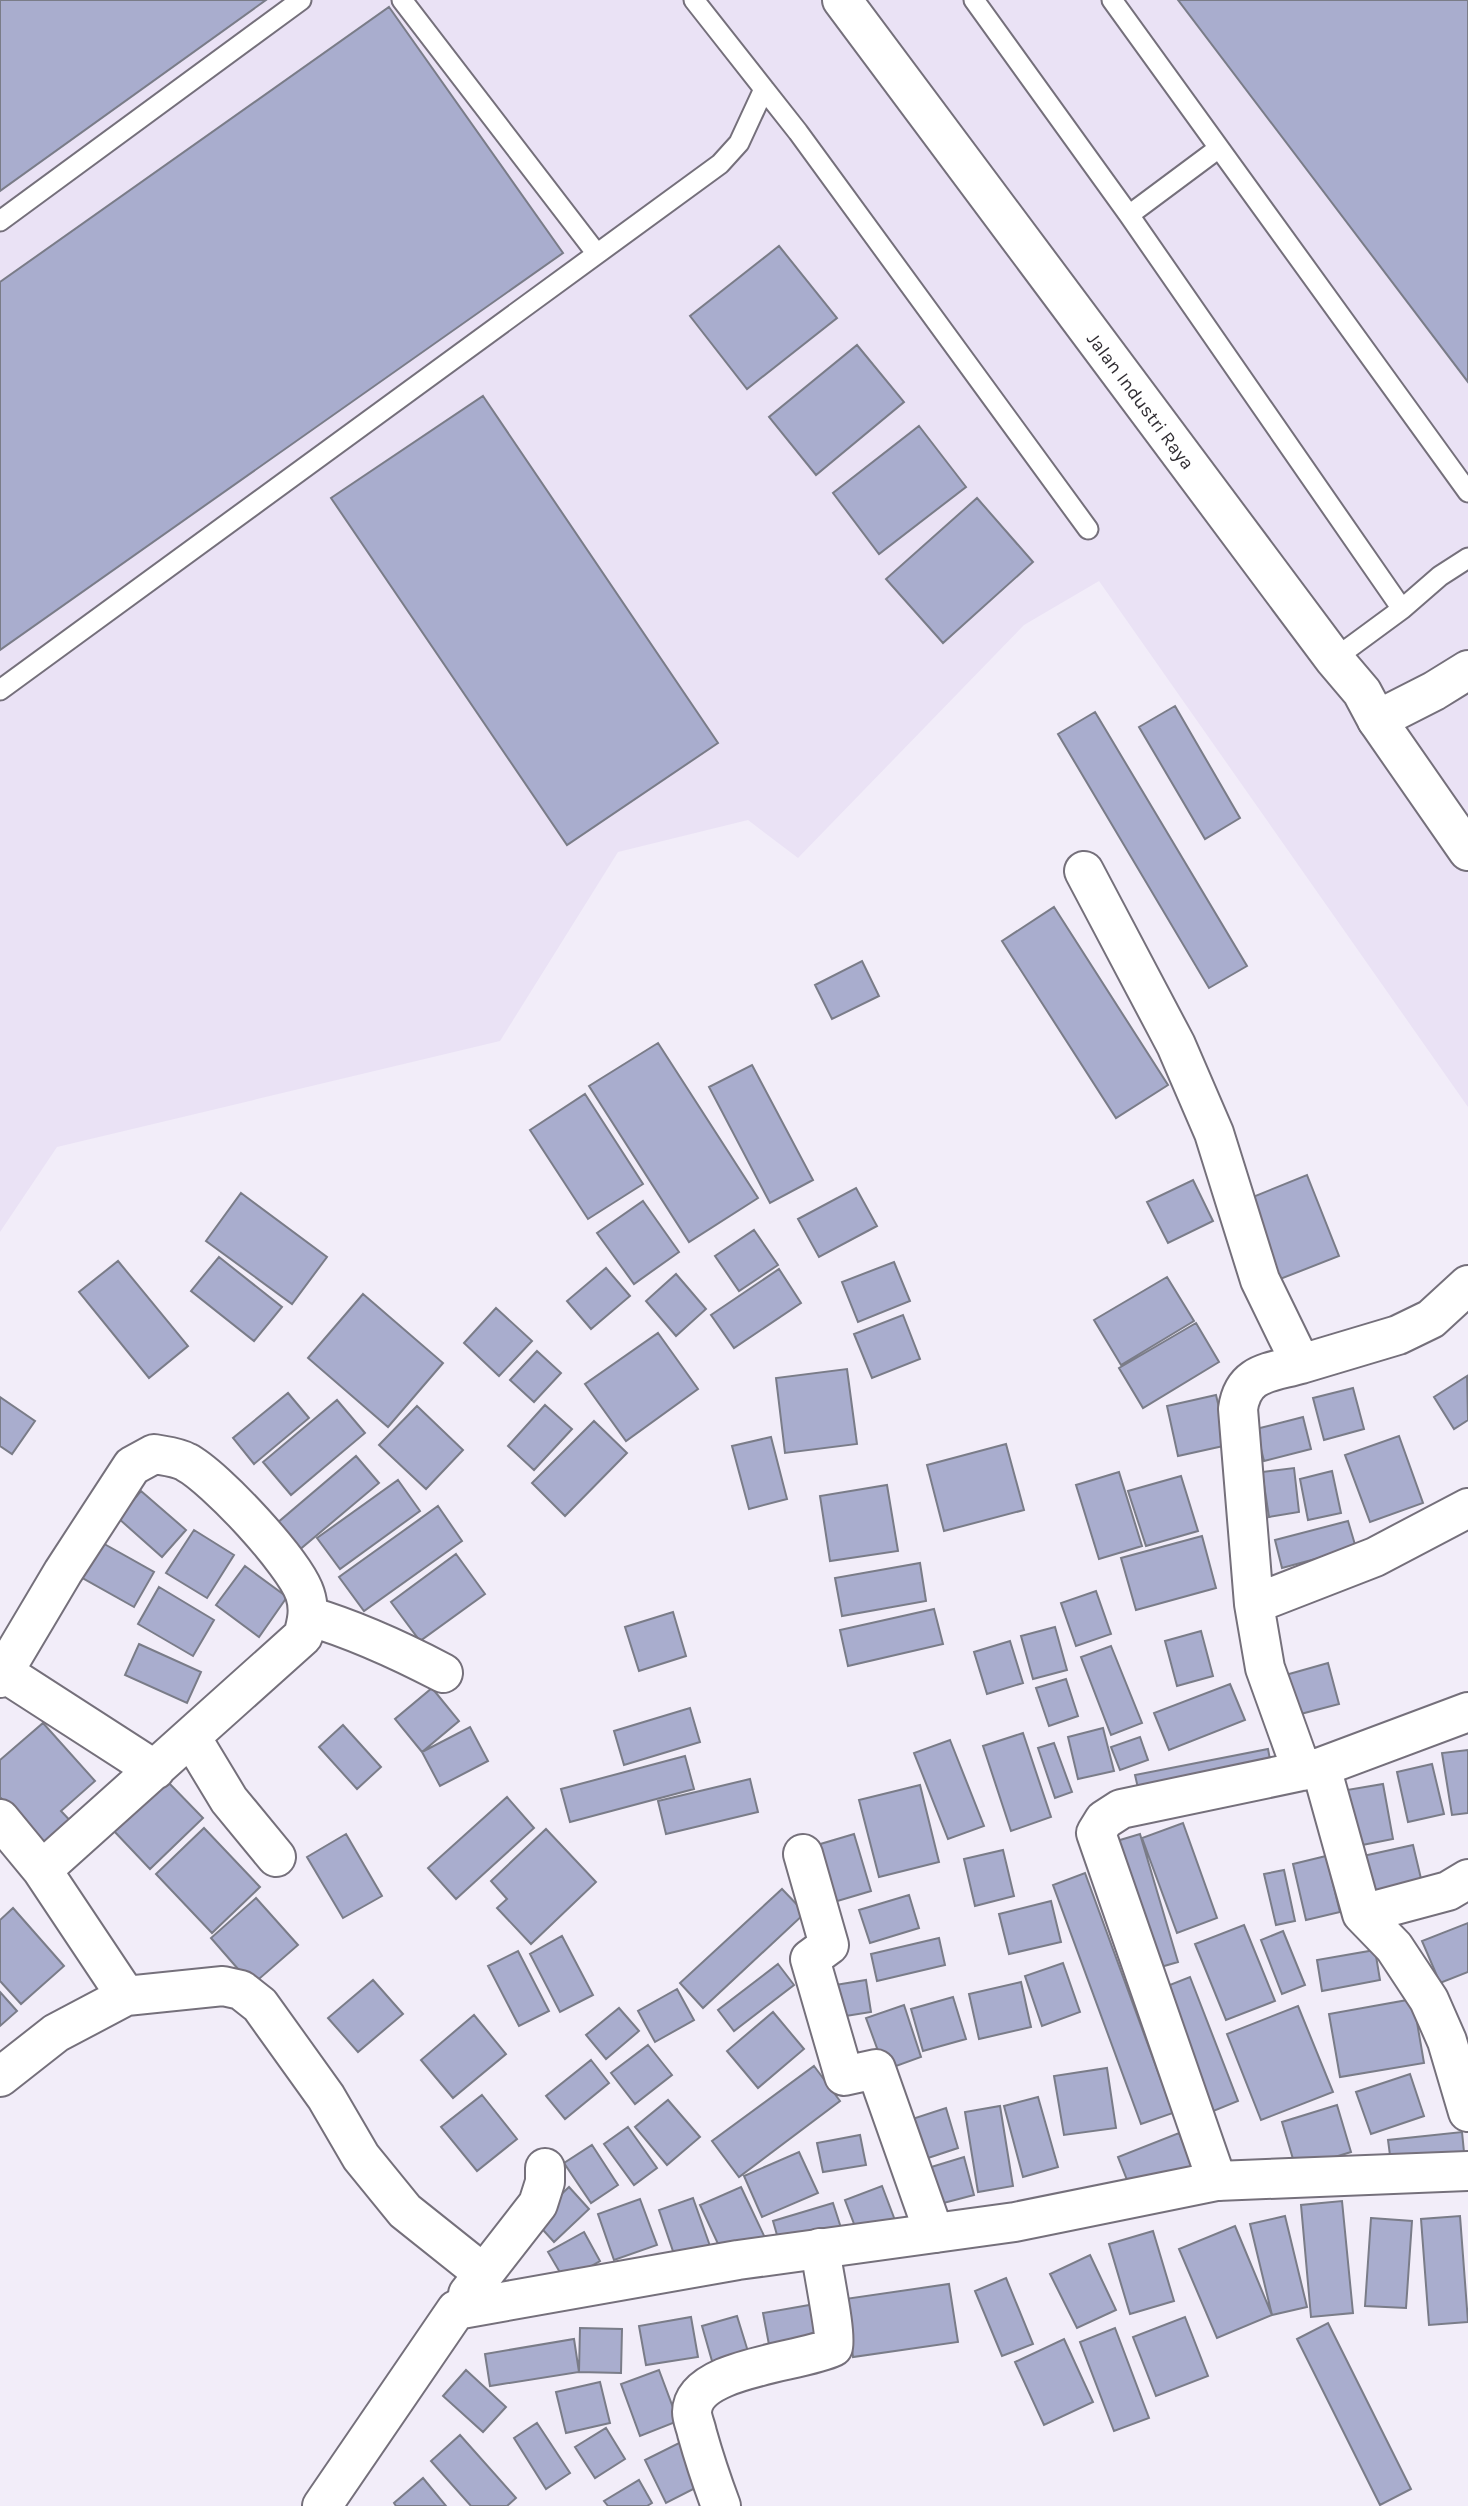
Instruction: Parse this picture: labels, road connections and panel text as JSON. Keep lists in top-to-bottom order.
{
  "streets": {
    "street": ["Jalan Industri Raya"]
  }
}
